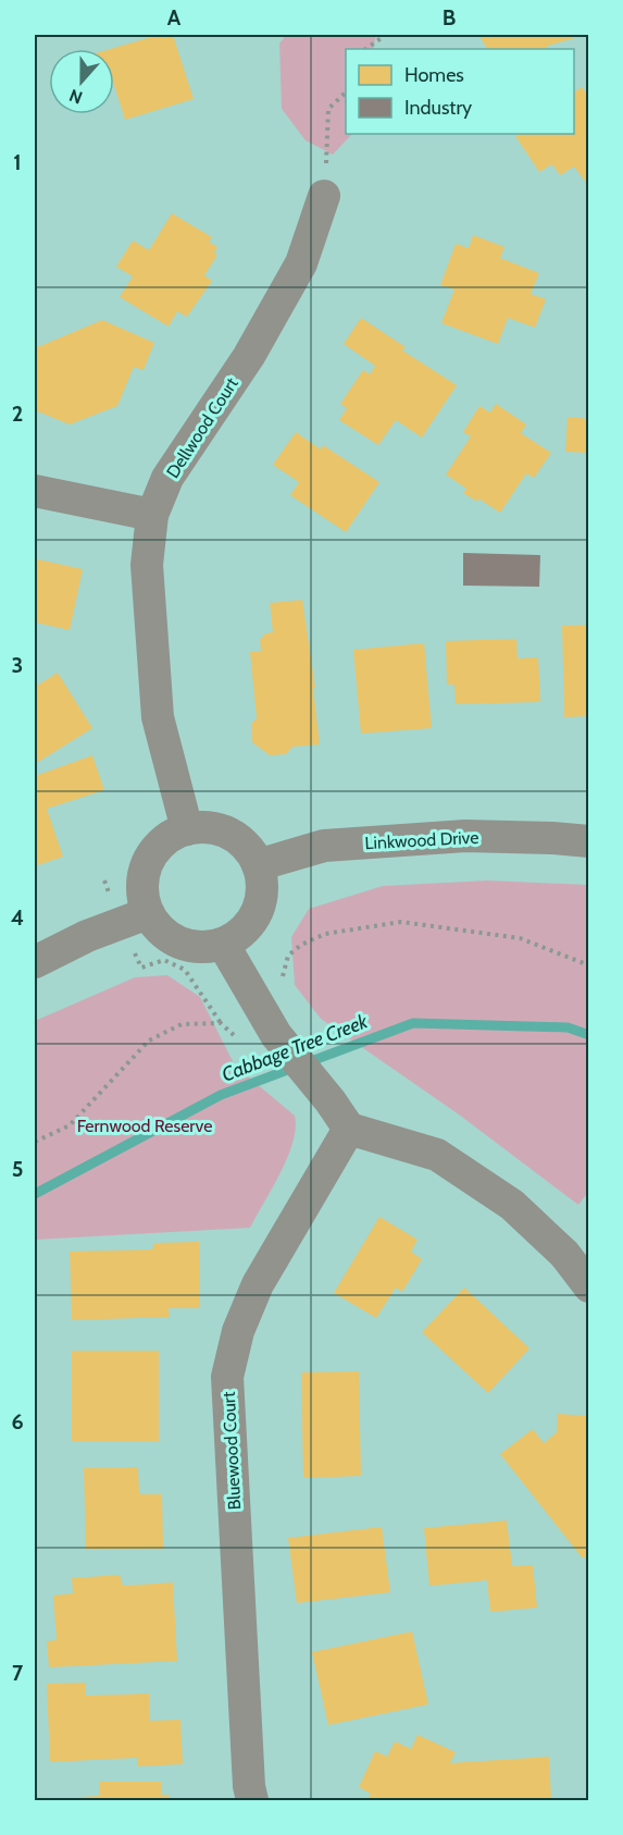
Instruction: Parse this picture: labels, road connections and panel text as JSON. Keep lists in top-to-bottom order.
{
  "streets": {
    "street": ["Dellwood Court", "Linkwood Drive", "Bluewood Court"]
  },
  "crossings": [
    ["Dellwood Court", "Linkwood Drive"]
  ],
  "water": ["Cabbage Tree Creek"],
  "parks": ["Fernwood Reserve"],
  "legend": ["Homes", "Industry"],
  "north": "bottom",
  "grid": {
    "columns": ["A", "B"],
    "rows": [
      "1",
      "2",
      "3",
      "4",
      "5",
      "6",
      "7"
    ]
  }
}
